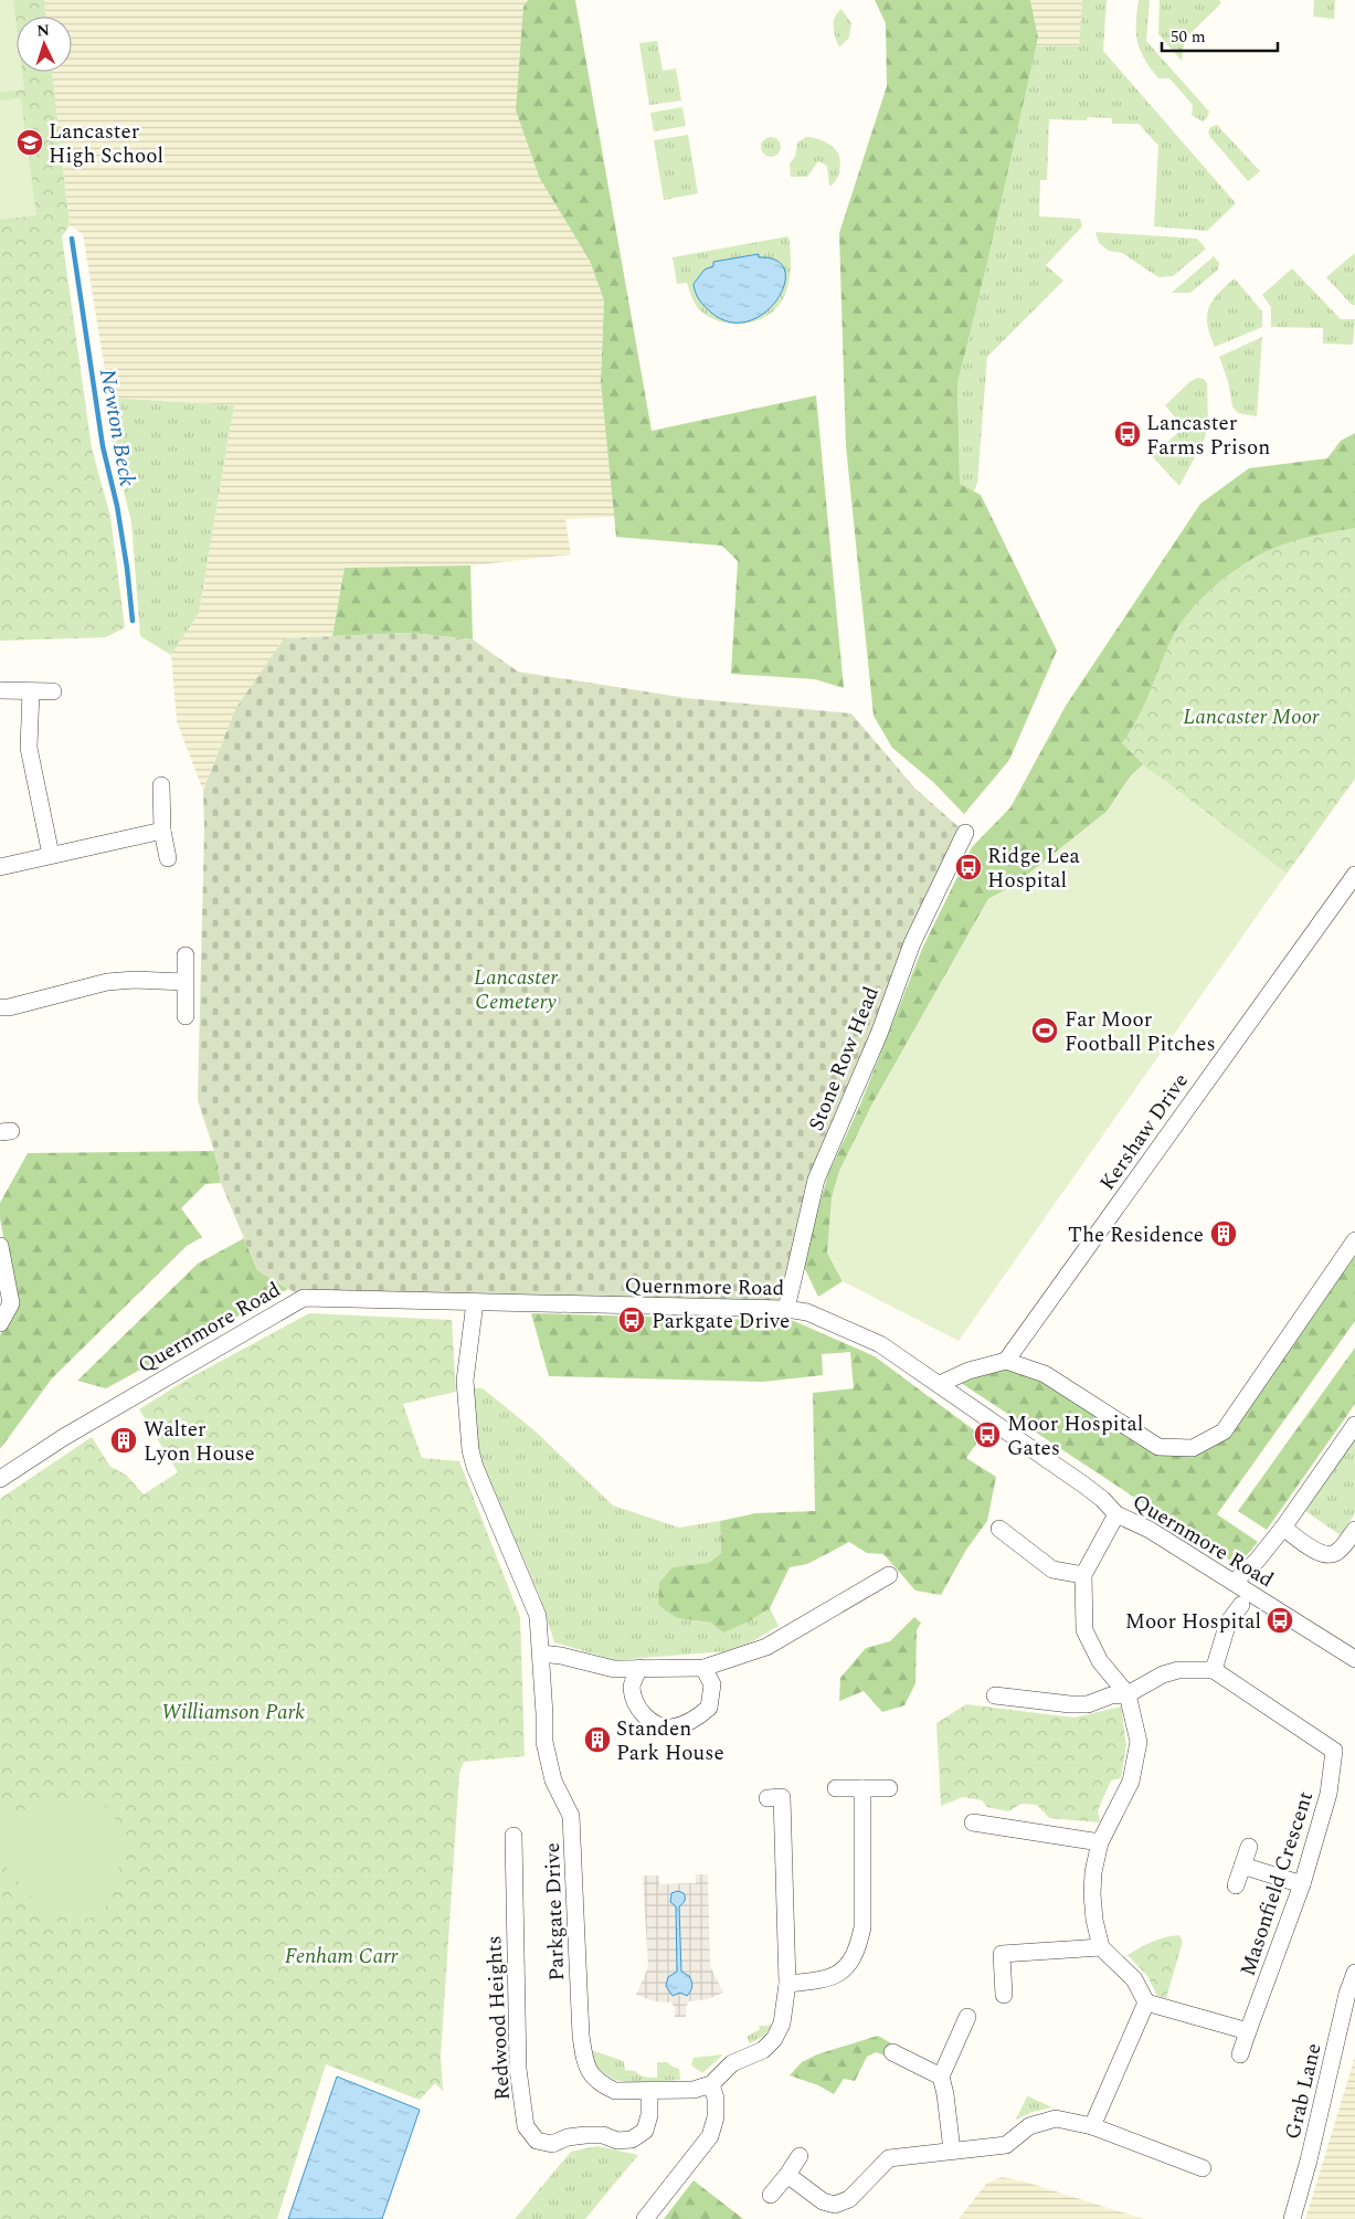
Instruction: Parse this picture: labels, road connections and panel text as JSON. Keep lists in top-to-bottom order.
{
  "streets": {
    "street": [
      "Stone Row Head",
      "Kershaw Drive",
      "Quernmore Road",
      "Masonfield Crescent",
      "Parkgate Drive",
      "Redwood Heights",
      "Grab Lane"
    ]
  },
  "crossings": [
    ["Stone Row Head", "Quernmore Road"],
    ["Quernmore Road", "Parkgate Drive"],
    ["Parkgate Drive", "Redwood Heights"]
  ],
  "water": ["Newton Beck"],
  "parks": [
    "Lancaster Moor",
    "Lancaster Cemetery",
    "Williamson Park",
    "Fenham Carr"
  ],
  "places": {
    "school or university": ["Lancaster High School"],
    "bus stop": [
      "Lancaster Farms Prison",
      "Ridge Lea Hospital",
      "Parkgate Drive",
      "Moor Hospital Gates",
      "Moor Hospital"
    ],
    "sports": ["Far Moor Football Pitches"],
    "building": ["The Residence", "Walter Lyon House", "Standen Park House"]
  },
  "scale_bar": "50 m",
  "north": "top"
}
